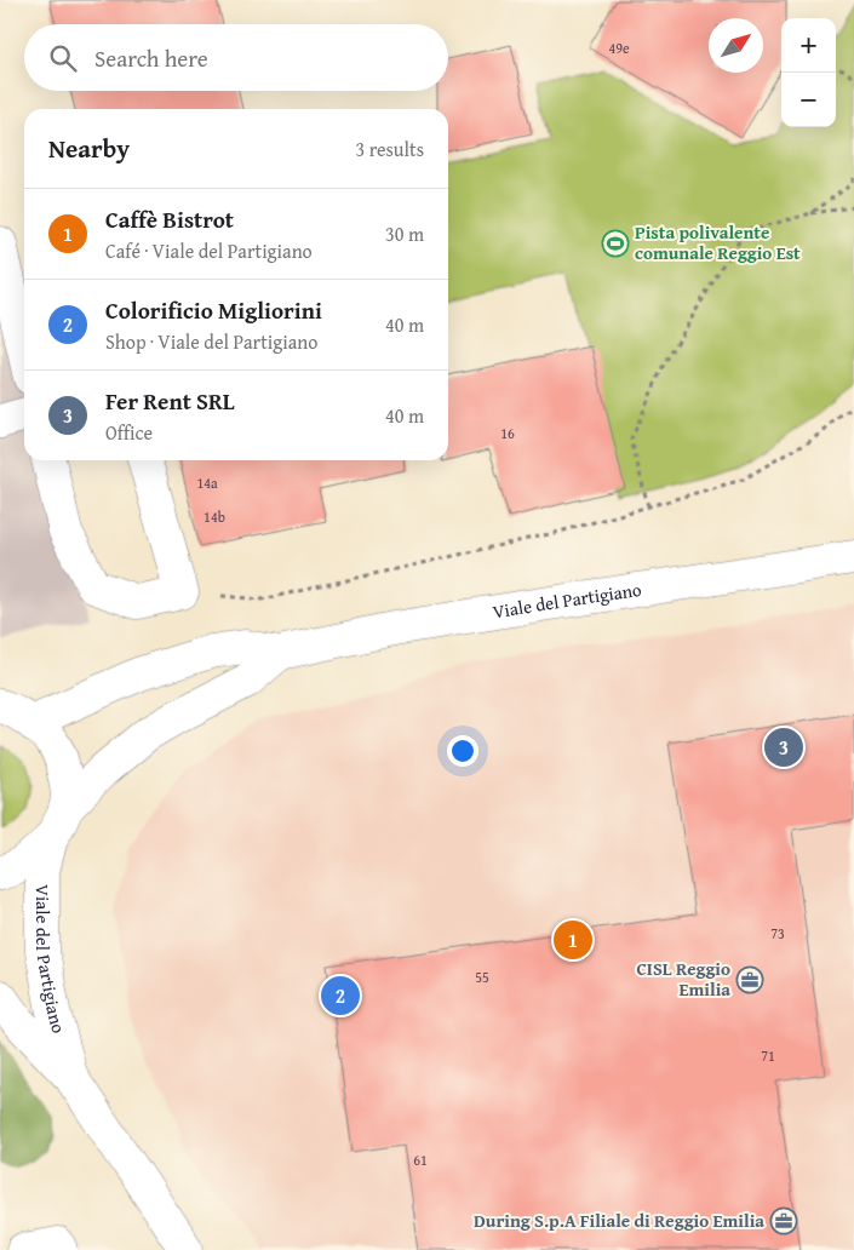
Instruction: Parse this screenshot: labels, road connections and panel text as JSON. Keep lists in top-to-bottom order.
{
  "streets": {
    "main road": ["Viale del Partigiano"]
  },
  "places": {
    "sports": ["Pista polivalente comunale Reggio Est"],
    "office": ["CISL Reggio Emilia", "During S.p.A Filiale di Reggio Emilia"]
  },
  "house_numbers": [
    "49e",
    "16",
    "14a",
    "14b",
    "73",
    "55",
    "71",
    "61"
  ],
  "north": "top right",
  "page": {
    "map_buttons": ["+", "−"],
    "search": "Search here",
    "heading": ["Nearby", "3 results"],
    "list": [
      {
        "mark": "1",
        "name": "Caffè Bistrot",
        "note": "Café · Viale del Partigiano",
        "value": "30 m"
      },
      {
        "mark": "2",
        "name": "Colorificio Migliorini",
        "note": "Shop · Viale del Partigiano",
        "value": "40 m"
      },
      {
        "mark": "3",
        "name": "Fer Rent SRL",
        "note": "Office",
        "value": "40 m"
      }
    ],
    "pins": ["3", "1", "2"]
  }
}
